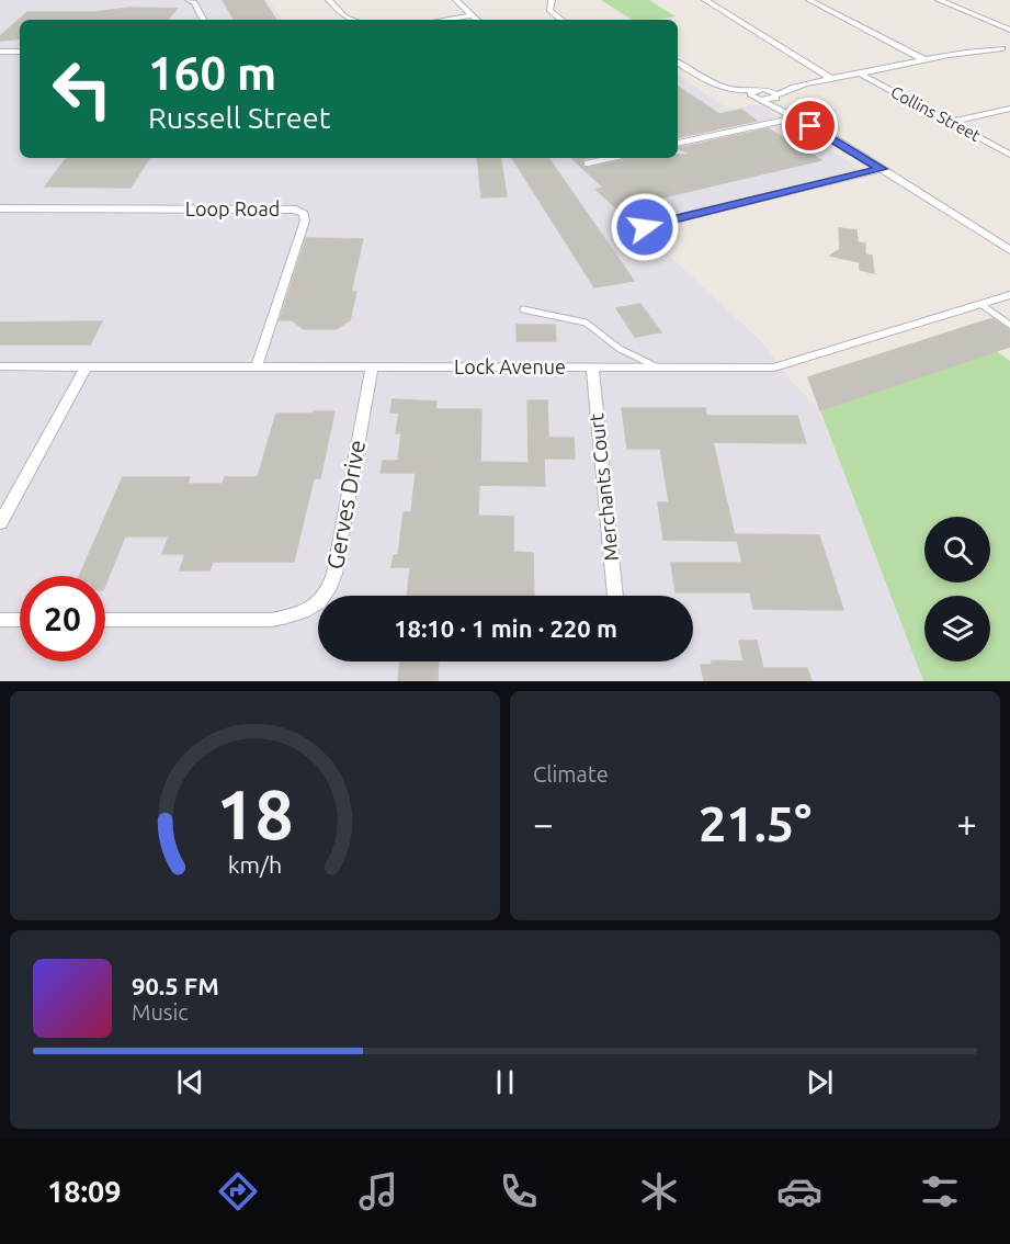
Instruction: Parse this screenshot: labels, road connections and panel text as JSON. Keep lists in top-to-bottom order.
{
  "streets": {
    "street": [
      "Collins Street",
      "Loop Road",
      "Lock Avenue",
      "Merchants Court",
      "Gerves Drive"
    ]
  },
  "crossings": [
    ["Loop Road", "Lock Avenue"],
    ["Lock Avenue", "Merchants Court"],
    ["Lock Avenue", "Gerves Drive"]
  ],
  "page": {
    "turn": ["160 m", "Russell Street"],
    "limit": "20",
    "trip": "18:10 · 1 min · 220 m",
    "tile": "Climate",
    "heat": ["−", "21.5°", "+"],
    "song": ["90.5 FM", "Music"],
    "tabs": "18:09",
    "gauge": ["18", "km/h"]
  }
}
